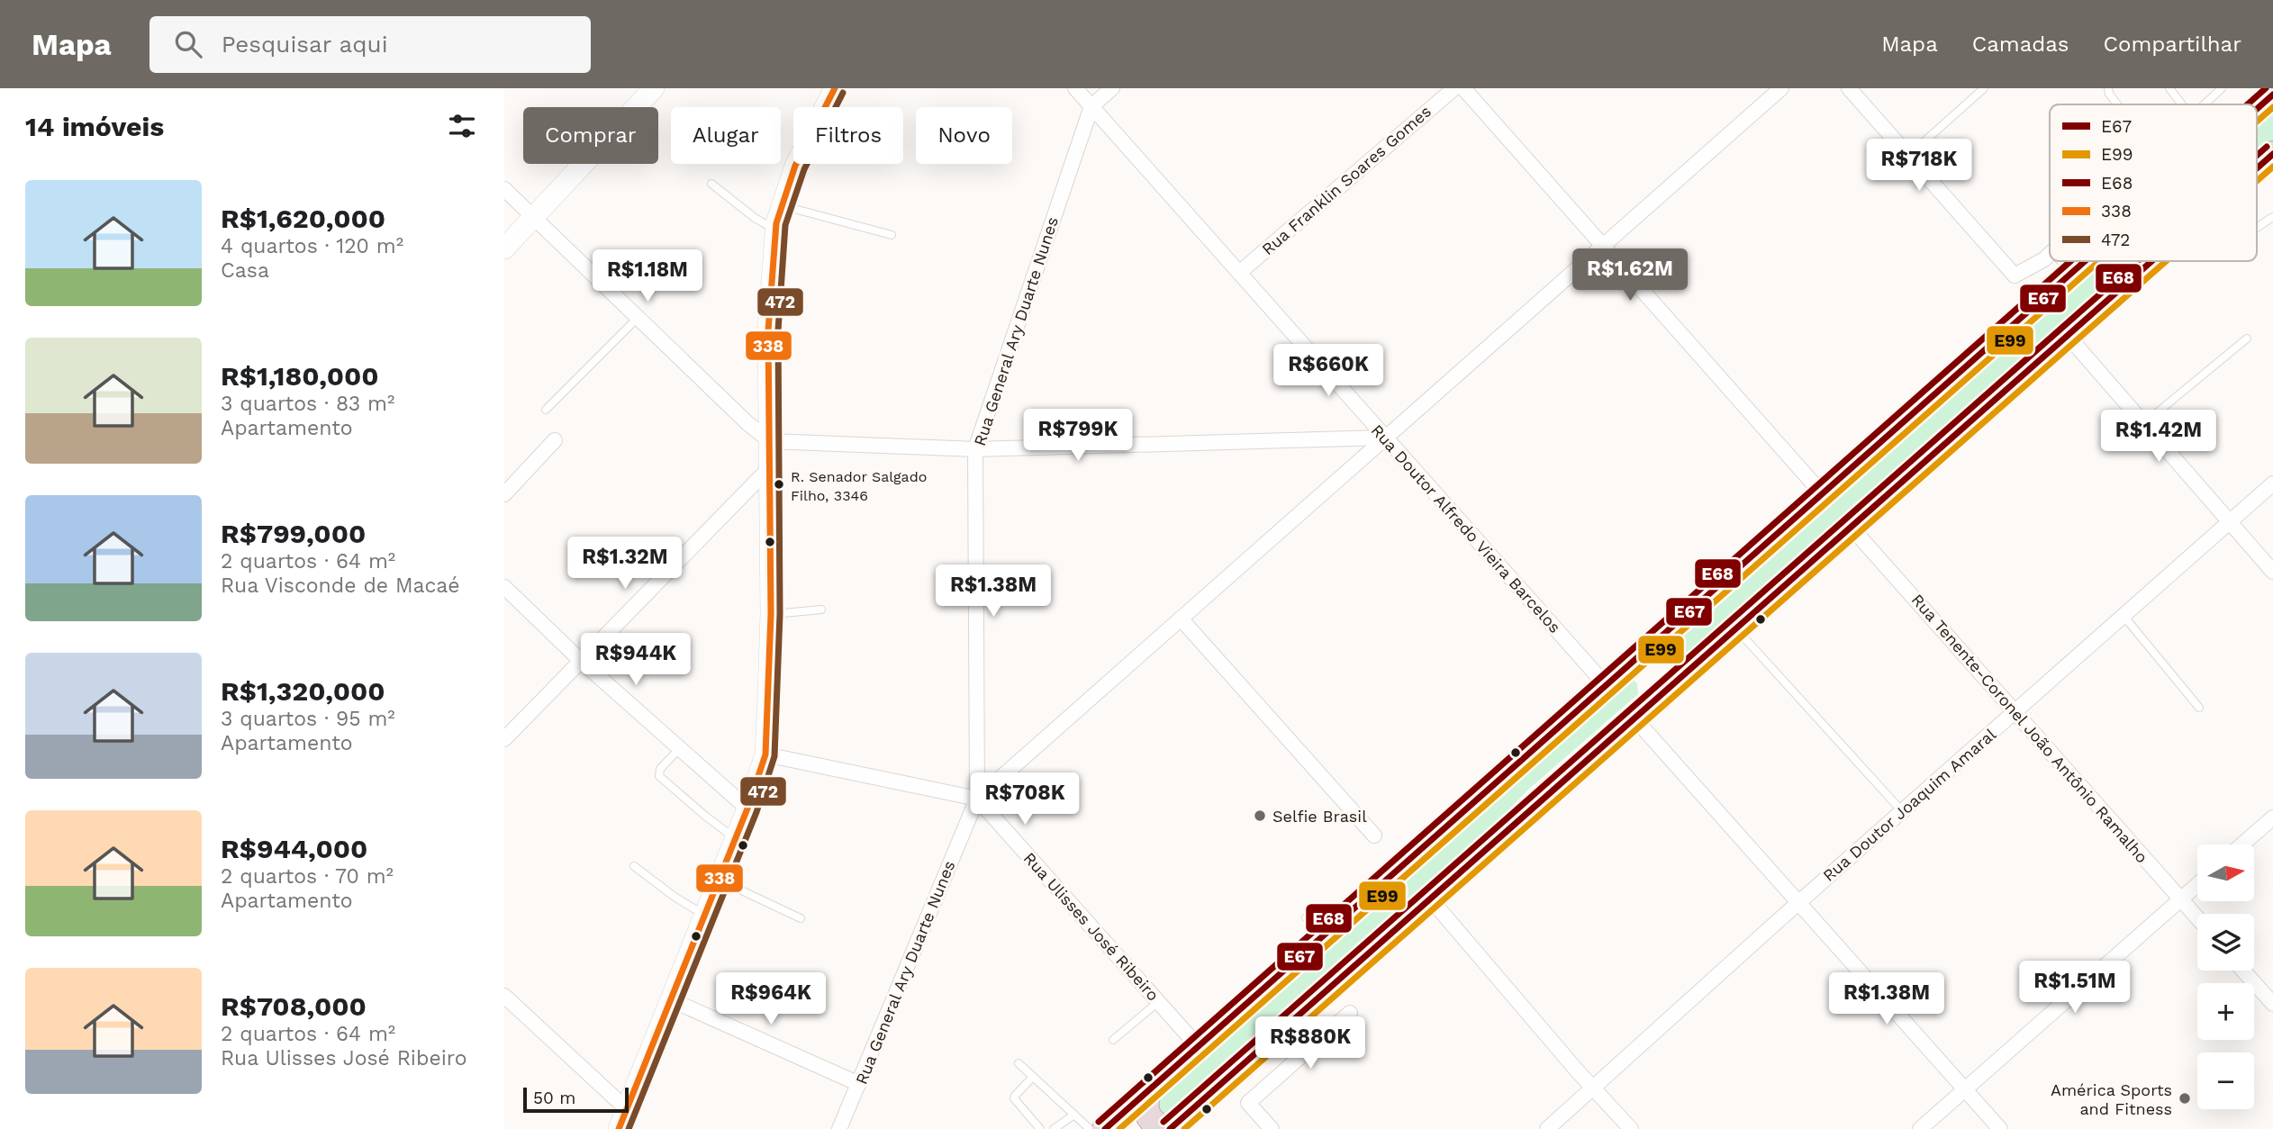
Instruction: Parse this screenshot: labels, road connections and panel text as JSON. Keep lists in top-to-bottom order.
{
  "streets": {
    "street": [
      "Rua Franklin Soares Gomes",
      "Rua General Ary Duarte Nunes",
      "Rua Doutor Alfredo Vieira Barcelos",
      "Rua Tenente-Coronel João Antônio Ramalho",
      "Rua Doutor Joaquim Amaral",
      "Rua Ulisses José Ribeiro"
    ]
  },
  "crossings": [
    ["Rua Franklin Soares Gomes", "Rua Doutor Alfredo Vieira Barcelos"],
    ["Rua General Ary Duarte Nunes", "Rua Doutor Alfredo Vieira Barcelos"],
    ["Rua General Ary Duarte Nunes", "Rua Ulisses José Ribeiro"],
    ["Rua Tenente-Coronel João Antônio Ramalho", "Rua Doutor Joaquim Amaral"]
  ],
  "places": ["R. Senador Salgado Filho, 3346", "Selfie Brasil", "América Sports and Fitness"],
  "lines": [
    "transit line E68",
    "transit line 338",
    "transit line 472",
    "transit line E67",
    "transit line E99"
  ],
  "legend": [
    "E67",
    "E99",
    "E68",
    "338",
    "472"
  ],
  "scale_bar": "50 m",
  "north": "right",
  "page": {
    "header": "Mapa",
    "search": "Pesquisar aqui",
    "nav": ["Mapa", "Camadas", "Compartilhar"],
    "heading": "14 imóveis",
    "chip": [
      "Comprar",
      "Alugar",
      "Filtros",
      "Novo"
    ],
    "price": [
      "R$718K",
      "R$1.62M",
      "R$1.18M",
      "R$660K",
      "R$799K",
      "R$1.42M",
      "R$1.32M",
      "R$1.38M",
      "R$944K",
      "R$708K",
      "R$1.51M",
      "R$964K",
      "R$1.38M",
      "R$880K"
    ],
    "list": [
      {
        "name": "R$1,620,000",
        "note": "4 quartos · 120 m² · Casa"
      },
      {
        "name": "R$1,180,000",
        "note": "3 quartos · 83 m² · Apartamento"
      },
      {
        "name": "R$799,000",
        "note": "2 quartos · 64 m² · Rua Visconde de Macaé"
      },
      {
        "name": "R$1,320,000",
        "note": "3 quartos · 95 m² · Apartamento"
      },
      {
        "name": "R$944,000",
        "note": "2 quartos · 70 m² · Apartamento"
      },
      {
        "name": "R$708,000",
        "note": "2 quartos · 64 m² · Rua Ulisses José Ribeiro"
      }
    ],
    "map_buttons": ["+", "−"],
    "scale": "50 m"
  }
}
